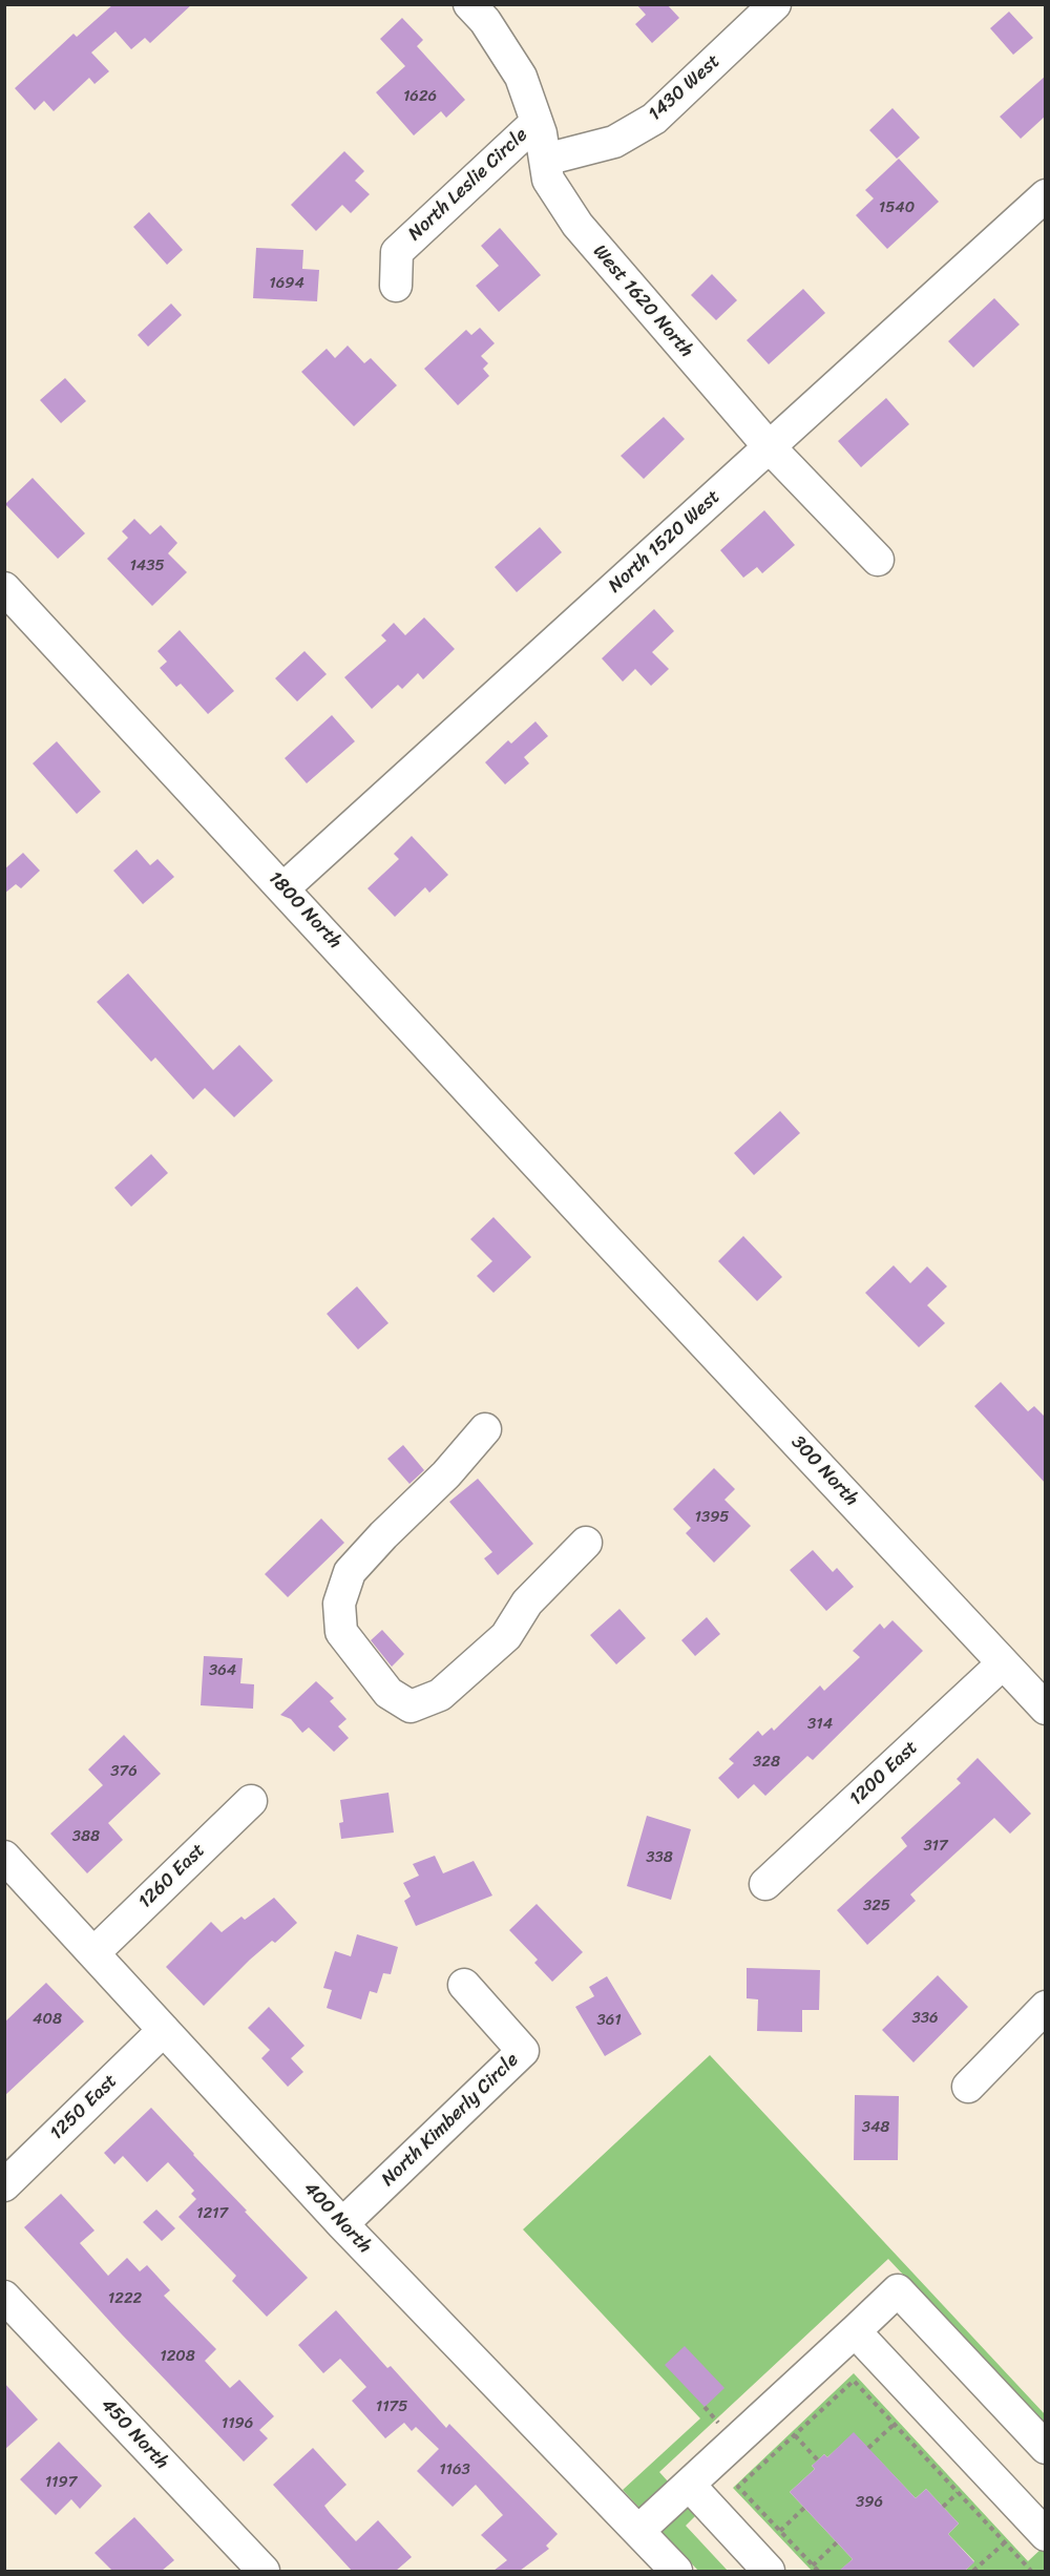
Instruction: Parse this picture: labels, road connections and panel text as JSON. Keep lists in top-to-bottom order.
{
  "streets": {
    "street": [
      "1430 West",
      "North Leslie Circle",
      "West 1620 North",
      "North 1520 West",
      "1800 North",
      "300 North",
      "1200 East",
      "1260 East",
      "1250 East",
      "North Kimberly Circle",
      "400 North",
      "450 North"
    ]
  },
  "crossings": [
    ["1430 West", "West 1620 North"],
    ["North Leslie Circle", "West 1620 North"],
    ["West 1620 North", "North 1520 West"],
    ["North 1520 West", "1800 North"],
    ["1800 North", "300 North"],
    ["300 North", "1200 East"],
    ["1260 East", "400 North"],
    ["1250 East", "400 North"],
    ["North Kimberly Circle", "400 North"]
  ],
  "house_numbers": [
    "1626",
    "1540",
    "1694",
    "1435",
    "1395",
    "364",
    "314",
    "328",
    "376",
    "388",
    "317",
    "338",
    "325",
    "336",
    "408",
    "361",
    "348",
    "1217",
    "1222",
    "1208",
    "1175",
    "1196",
    "1163",
    "1197",
    "396"
  ]
}
